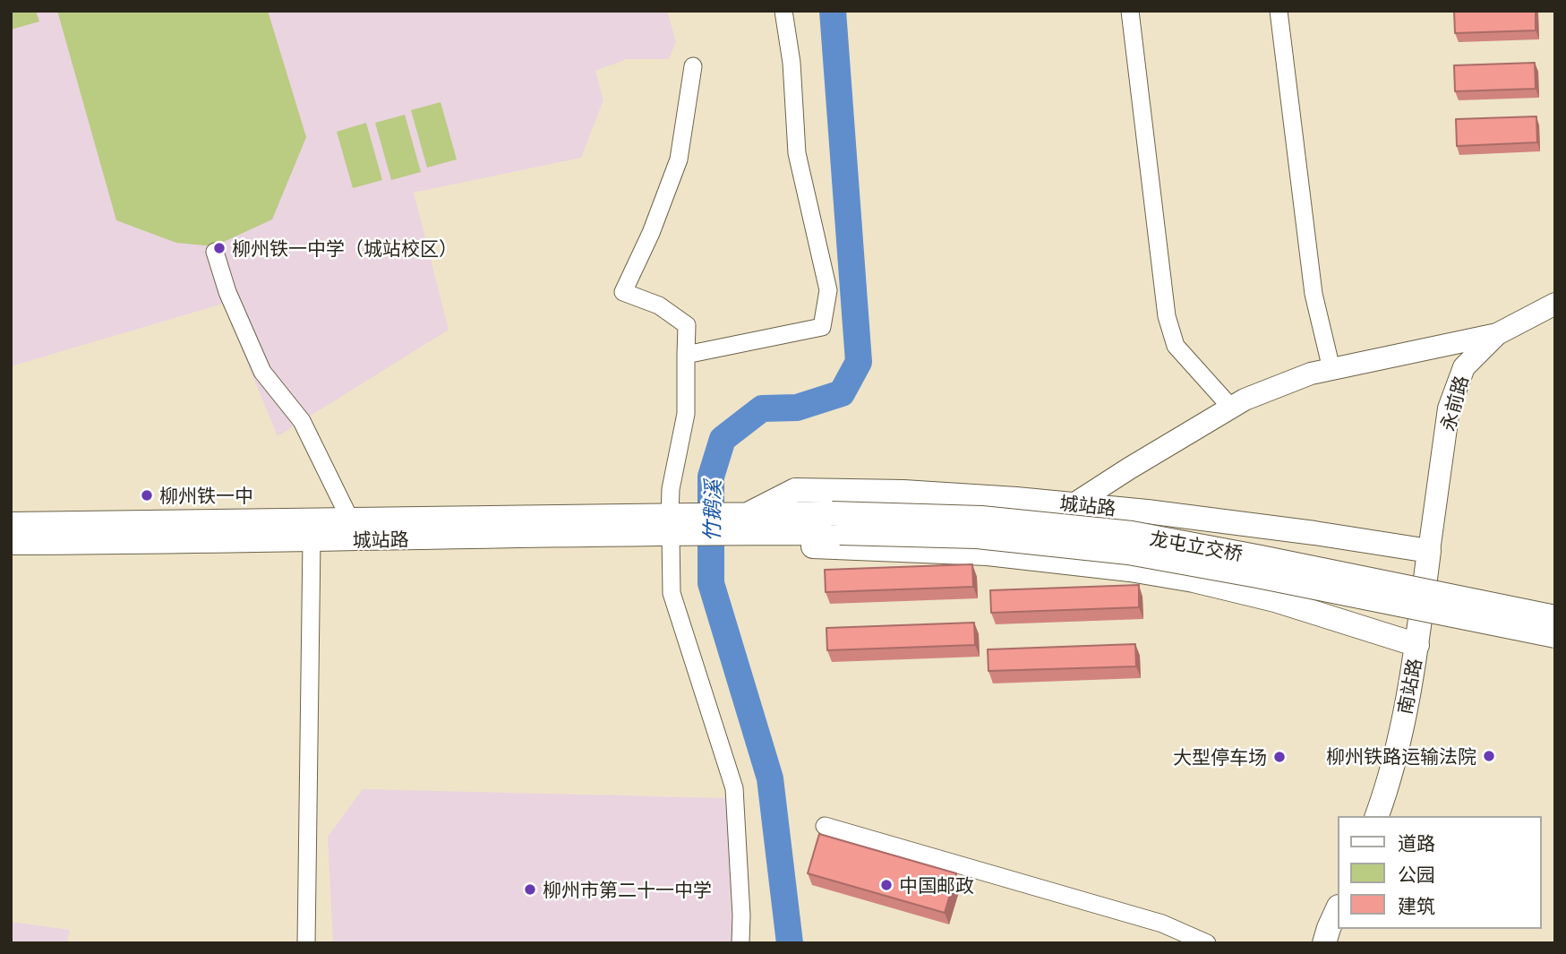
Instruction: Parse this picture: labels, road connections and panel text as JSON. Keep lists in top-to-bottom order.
{
  "streets": {
    "main road": ["城站路", "龙屯立交桥", "南站路"],
    "street": ["永前路"]
  },
  "crossings": [
    ["永前路", "城站路"],
    ["永前路", "南站路"],
    ["城站路", "龙屯立交桥"],
    ["城站路", "南站路"]
  ],
  "water": ["竹鹅溪"],
  "places": [
    "柳州铁一中学（城站校区）",
    "柳州铁一中",
    "柳州铁路运输法院",
    "大型停车场",
    "中国邮政",
    "柳州市第二十一中学"
  ],
  "legend": ["道路", "公园", "建筑"]
}
